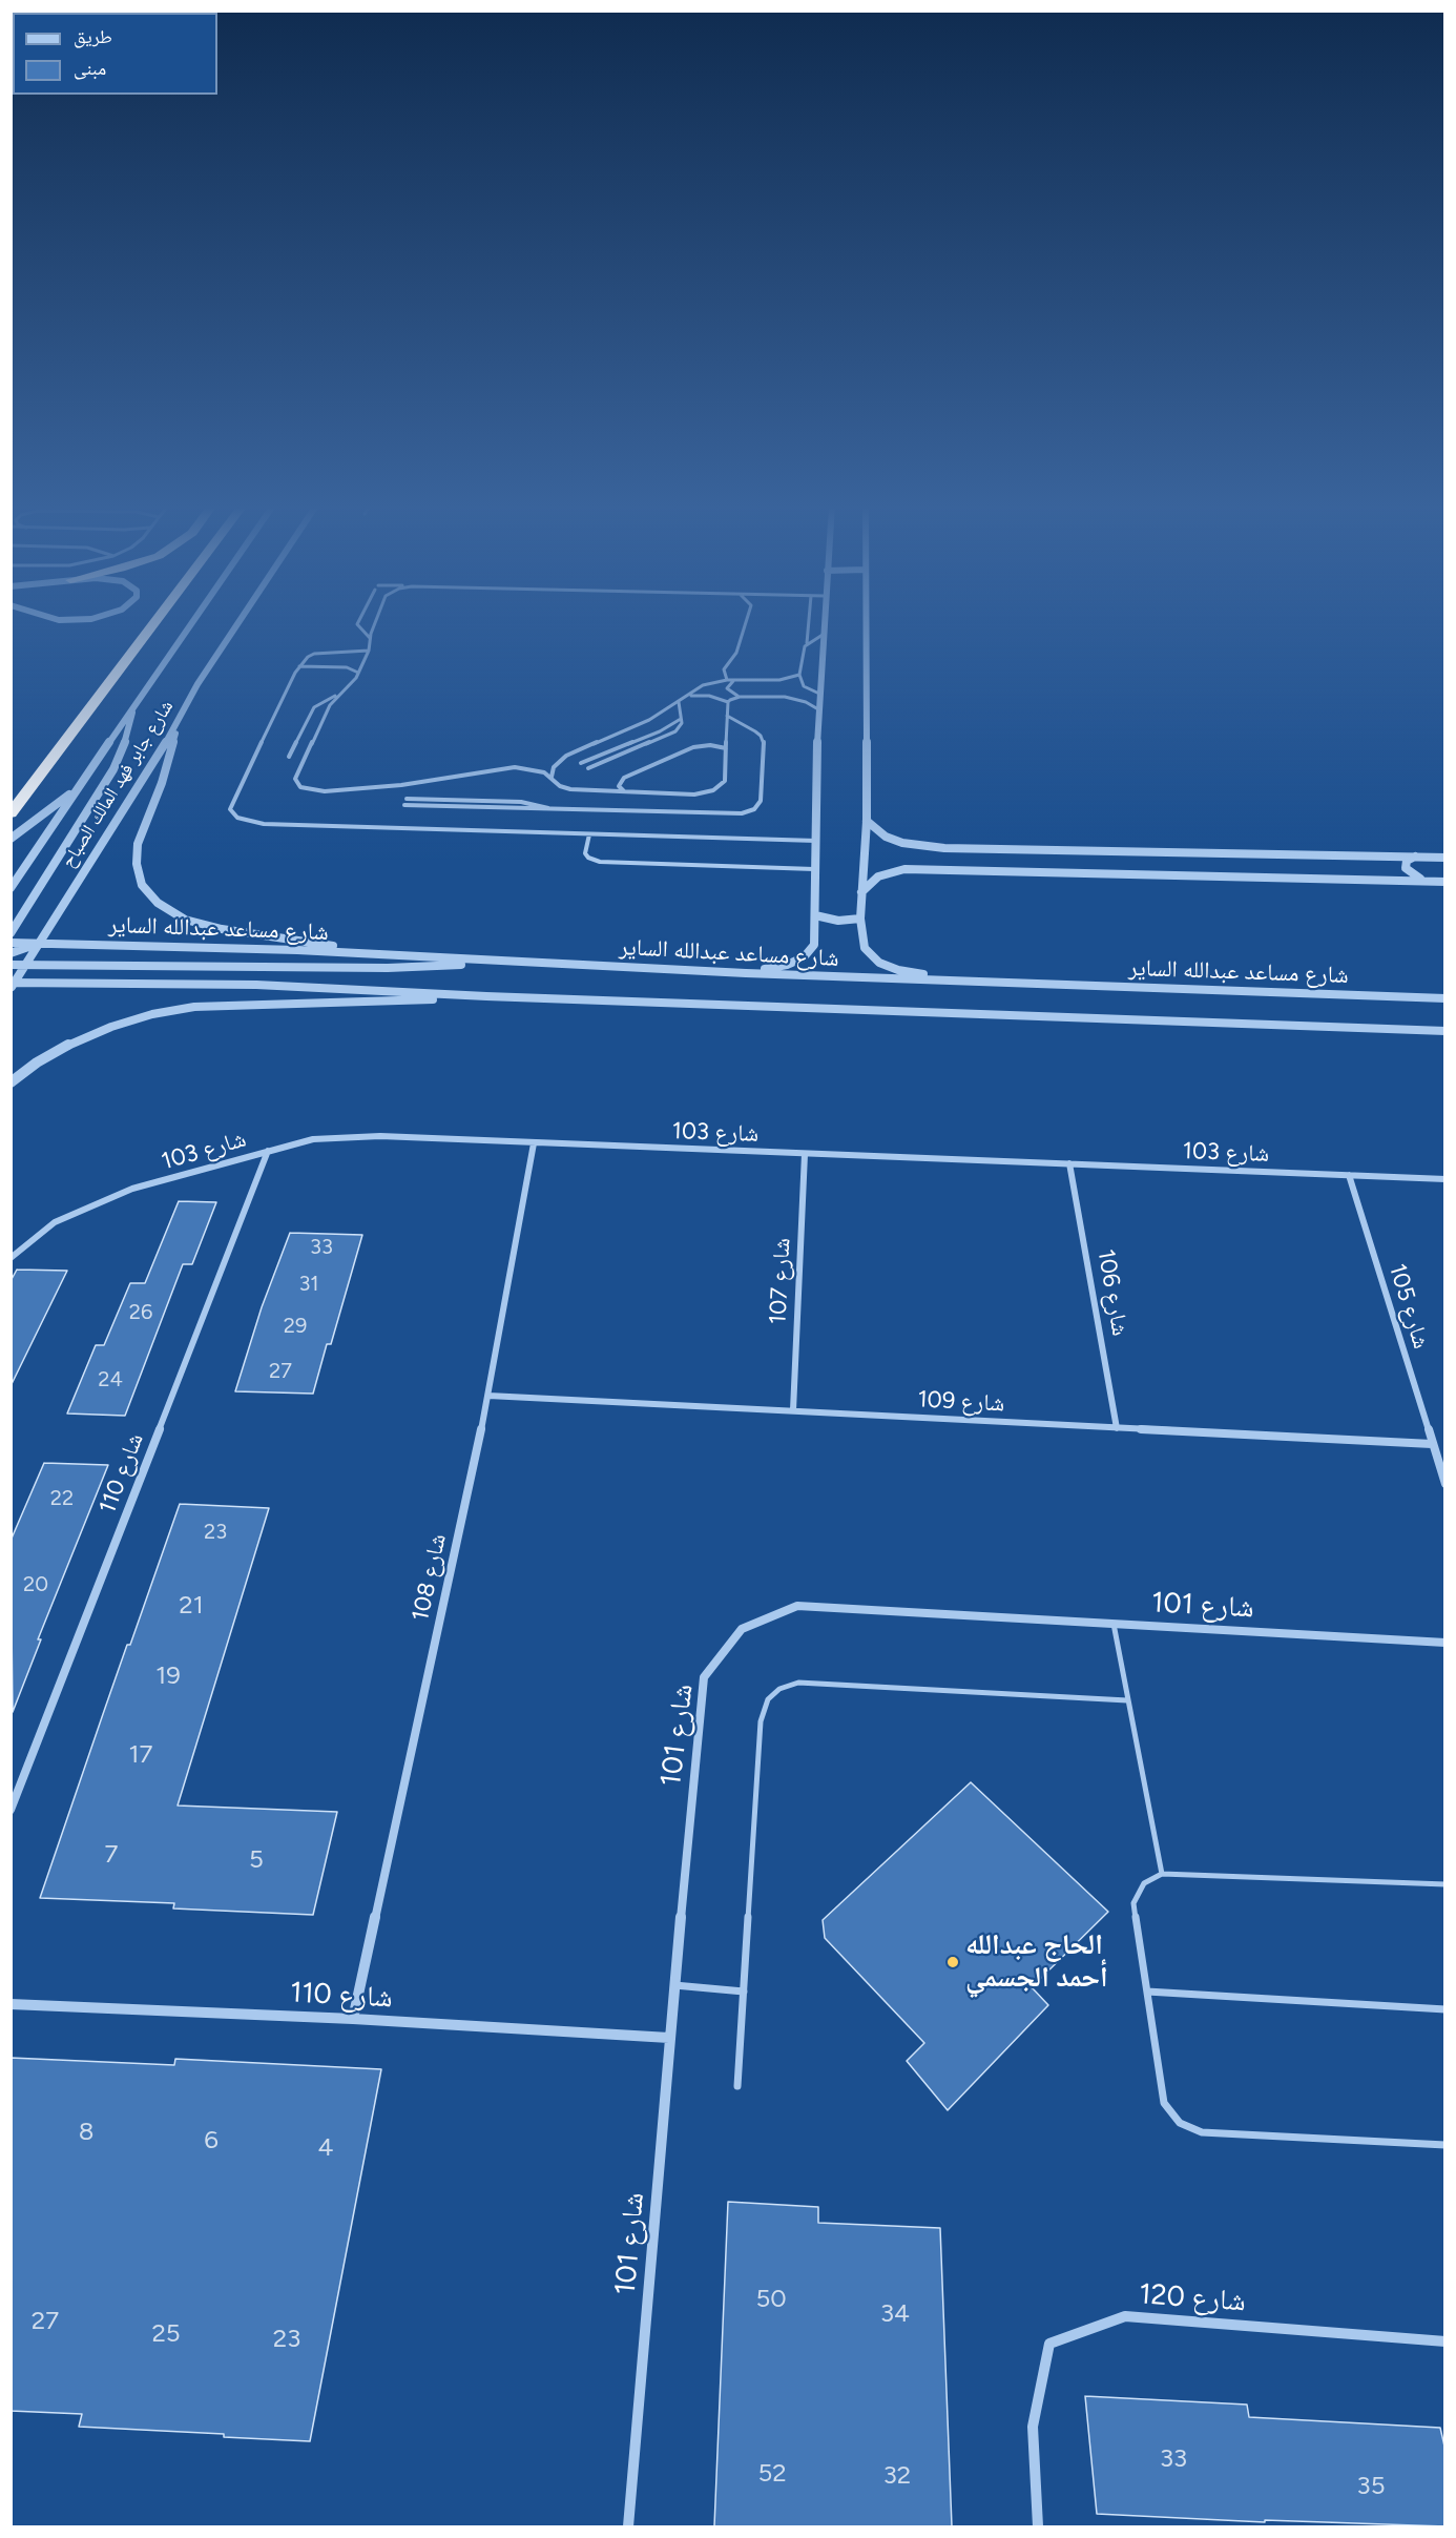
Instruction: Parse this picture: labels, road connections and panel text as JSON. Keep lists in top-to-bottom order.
{
  "streets": {
    "street": [
      "شارع جابر فهد المالك الصباح",
      "شارع مساعد عبدالله الساير",
      "شارع 103",
      "شارع 107",
      "شارع 106",
      "شارع 105",
      "شارع 109",
      "شارع 110",
      "شارع 108",
      "شارع 101",
      "شارع 120"
    ]
  },
  "crossings": [
    ["شارع جابر فهد المالك الصباح", "شارع مساعد عبدالله الساير"],
    ["شارع 103", "شارع 107"],
    ["شارع 103", "شارع 106"],
    ["شارع 103", "شارع 105"],
    ["شارع 103", "شارع 110"],
    ["شارع 103", "شارع 108"],
    ["شارع 107", "شارع 109"],
    ["شارع 106", "شارع 109"],
    ["شارع 105", "شارع 109"],
    ["شارع 109", "شارع 108"],
    ["شارع 110", "شارع 108"],
    ["شارع 110", "شارع 101"]
  ],
  "places": ["الحاج عبدالله أحمد الجسمي"],
  "house_numbers": [
    "33",
    "31",
    "26",
    "29",
    "27",
    "24",
    "22",
    "23",
    "20",
    "21",
    "19",
    "17",
    "7",
    "5",
    "8",
    "6",
    "4",
    "50",
    "34",
    "27",
    "25",
    "23",
    "33",
    "52",
    "32",
    "35"
  ],
  "legend": ["طريق", "مبنى"]
}
